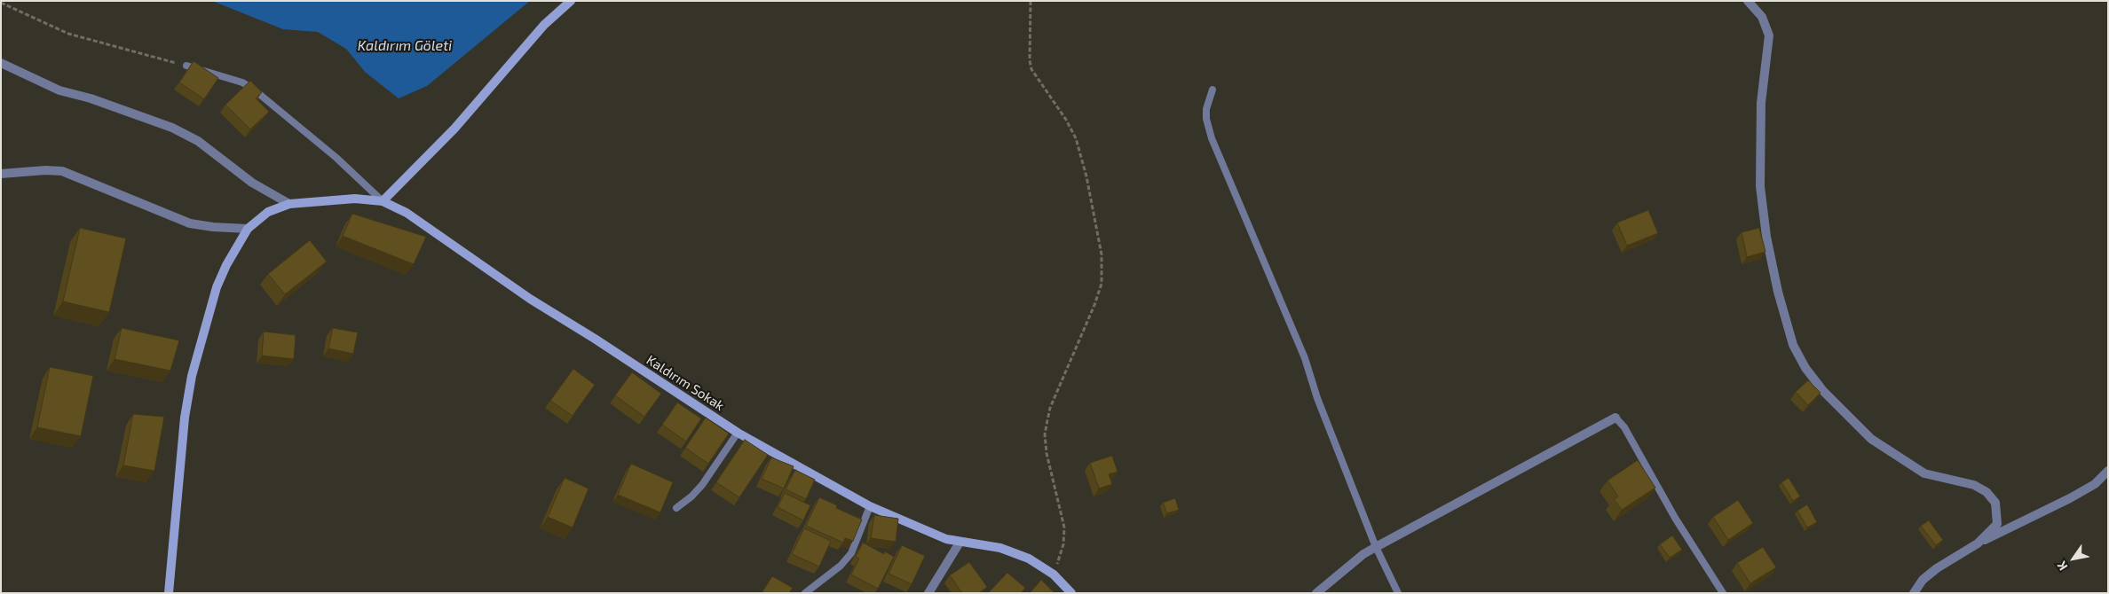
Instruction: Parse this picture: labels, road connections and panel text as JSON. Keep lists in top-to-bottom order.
{
  "streets": {
    "street": ["Kaldırım Sokak"]
  },
  "water": ["Kaldırım Göleti"],
  "north": "bottom left"
}
